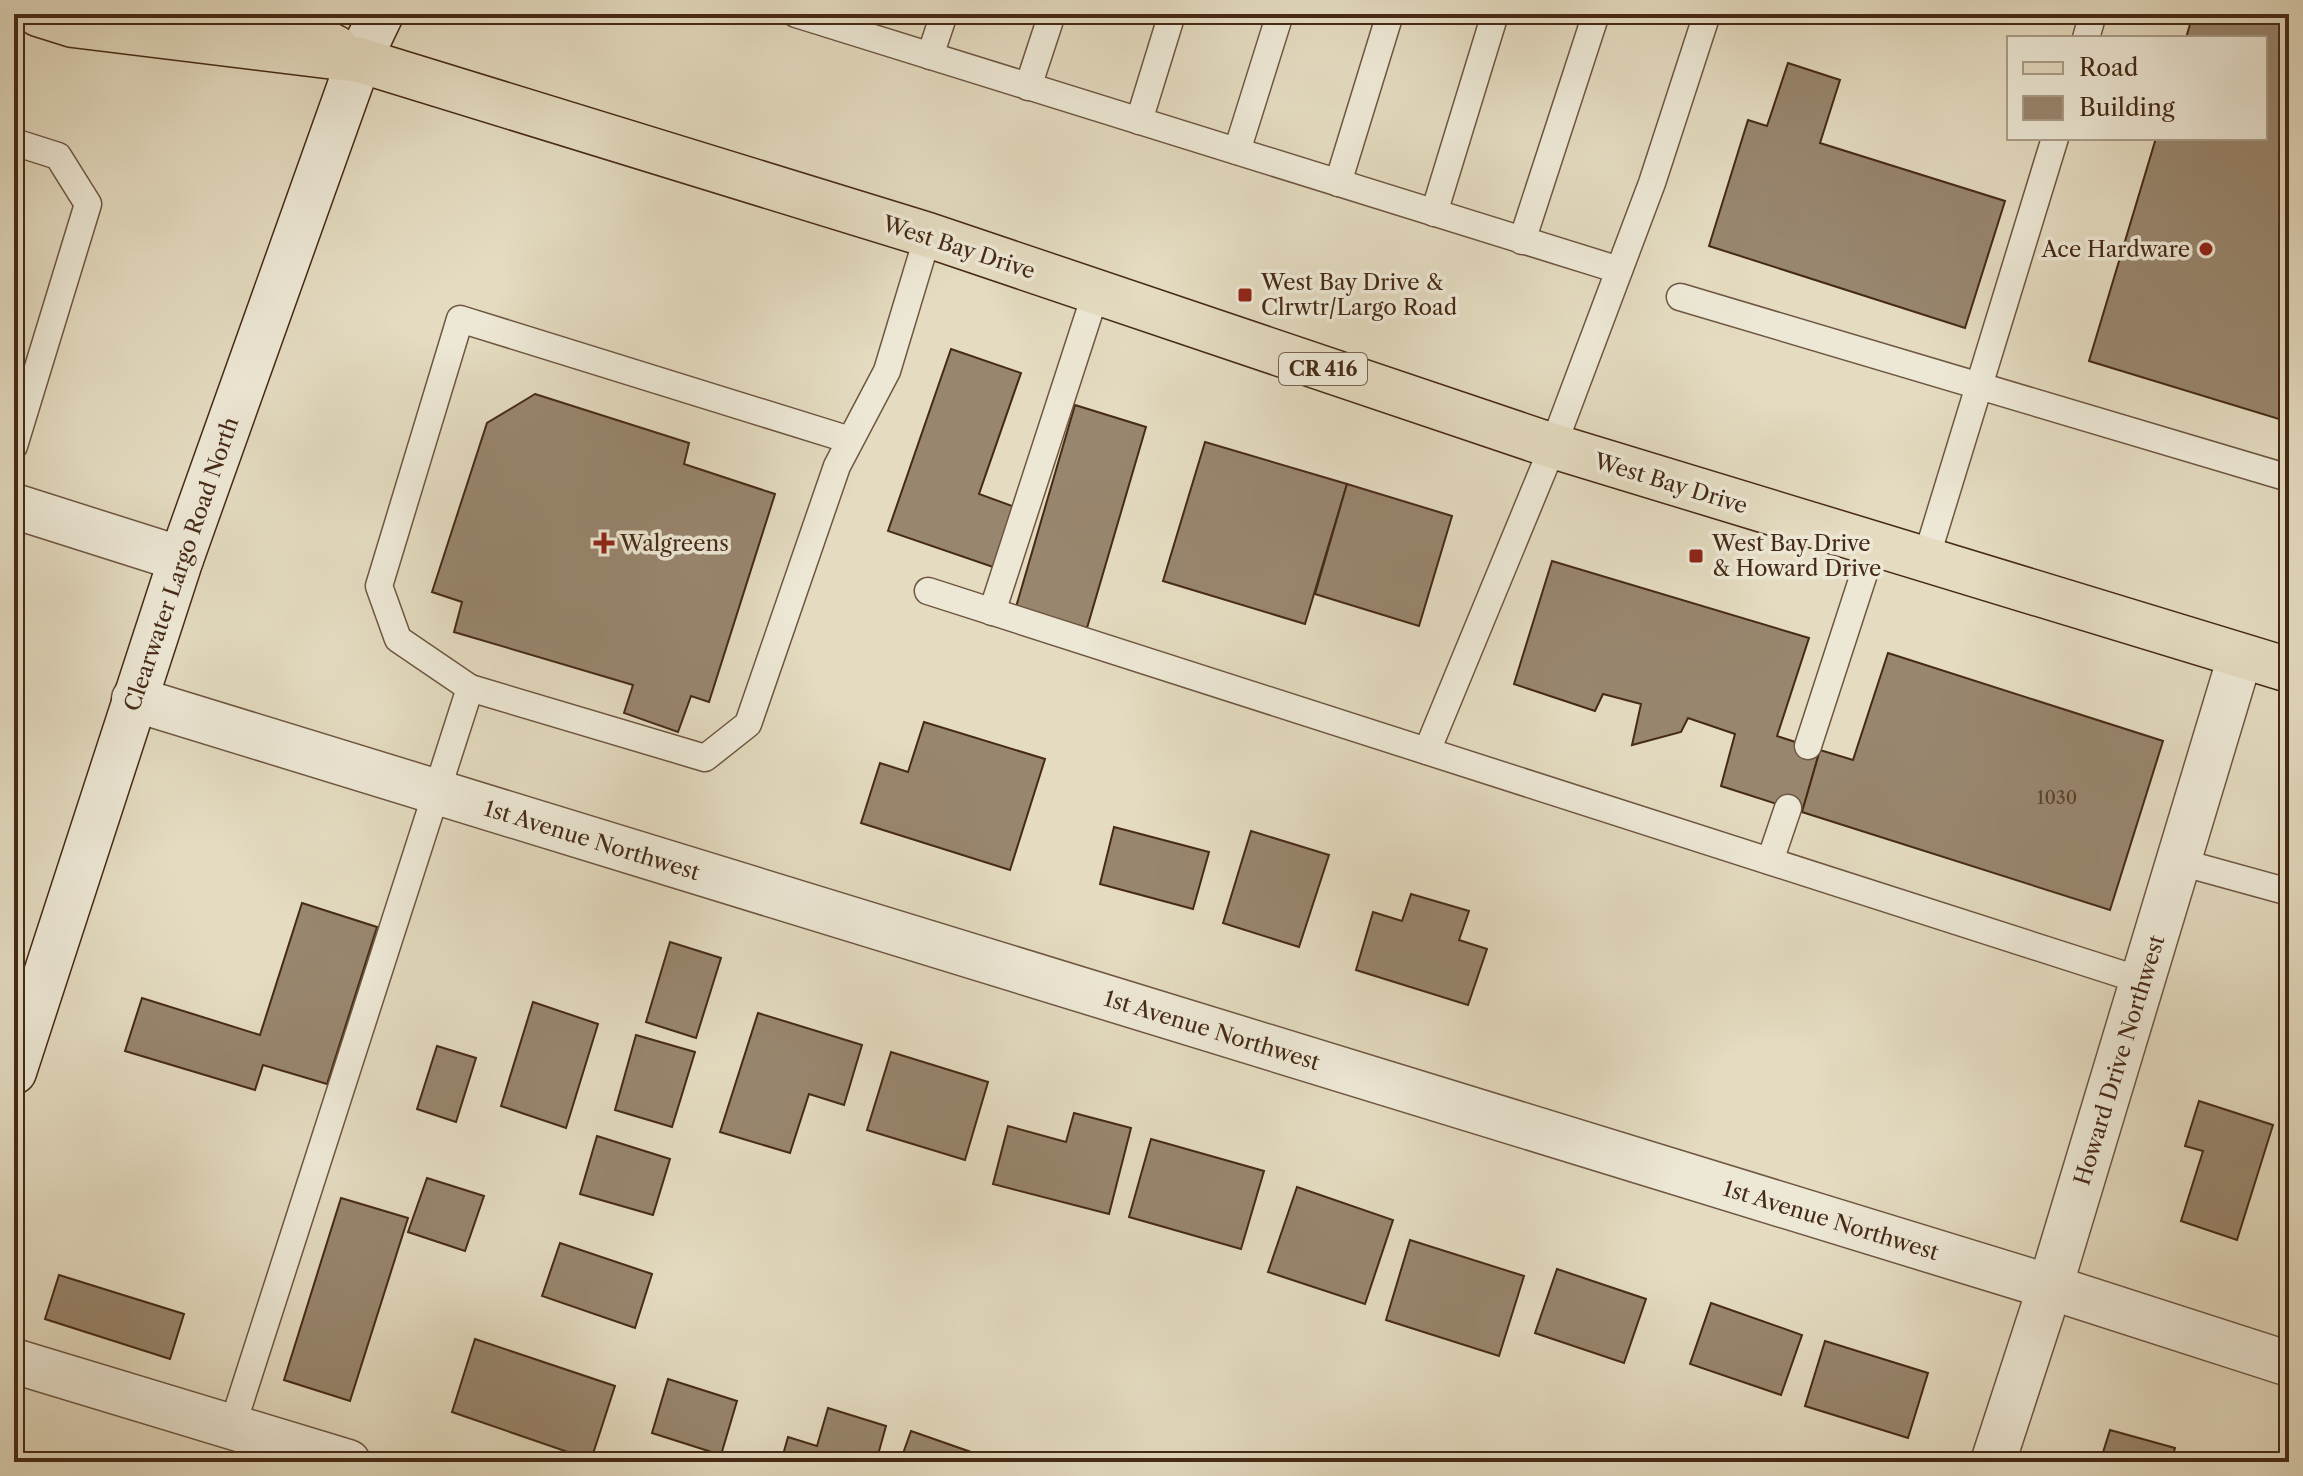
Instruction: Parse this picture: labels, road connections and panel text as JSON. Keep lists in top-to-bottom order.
{
  "streets": {
    "main road": ["West Bay Drive", "CR 416"],
    "street": ["Clearwater Largo Road North", "1st Avenue Northwest", "Howard Drive Northwest"]
  },
  "crossings": [
    ["West Bay Drive", "Clearwater Largo Road North"],
    ["West Bay Drive", "Howard Drive Northwest"],
    ["Clearwater Largo Road North", "1st Avenue Northwest"],
    ["1st Avenue Northwest", "Howard Drive Northwest"]
  ],
  "places": {
    "other": ["Ace Hardware"],
    "transit": ["West Bay Drive & Clrwtr/Largo Road", "West Bay Drive & Howard Drive"],
    "health": ["Walgreens"]
  },
  "house_numbers": ["1030"],
  "legend": ["Road", "Building"]
}
